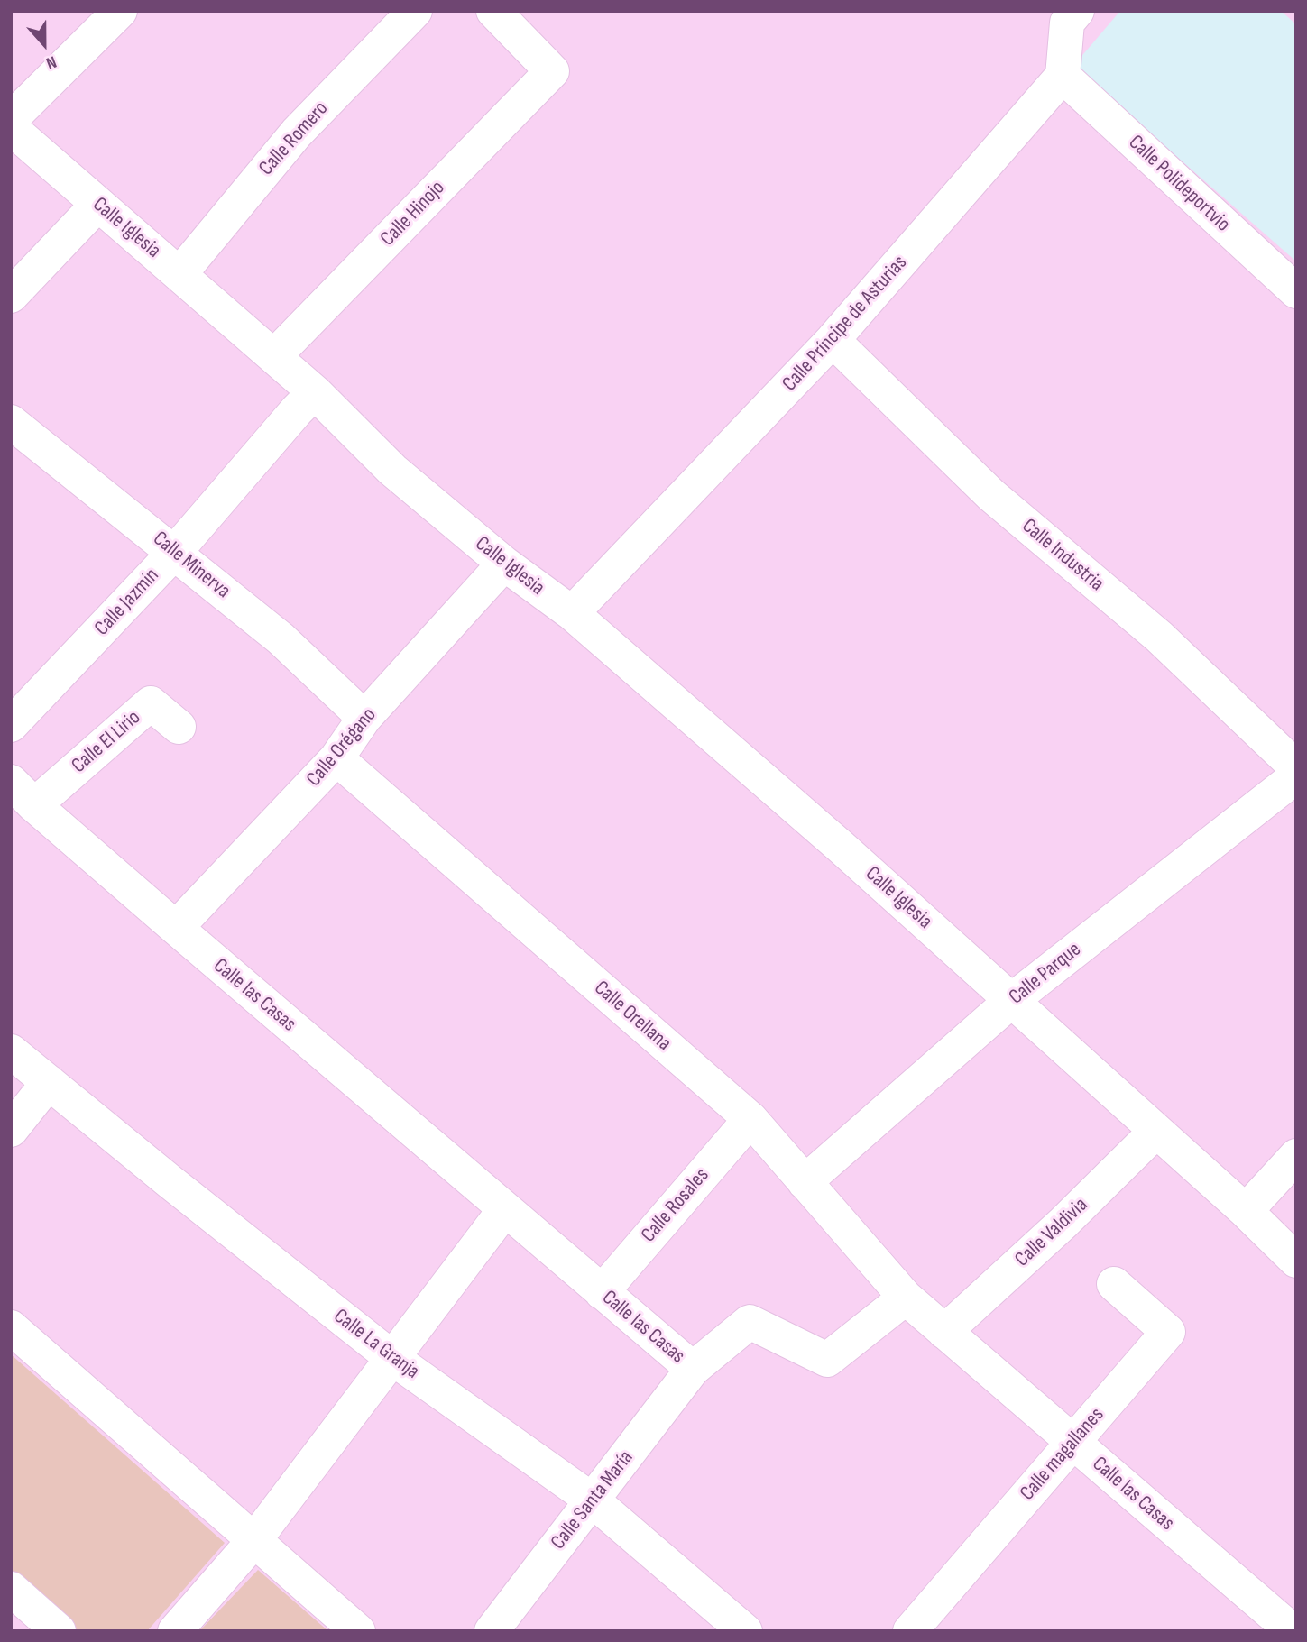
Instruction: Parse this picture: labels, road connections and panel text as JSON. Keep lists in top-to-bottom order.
{
  "streets": {
    "street": [
      "Calle Romero",
      "Calle Polideportvio",
      "Calle Hinojo",
      "Calle Iglesia",
      "Calle Príncipe de Asturias",
      "Calle Industria",
      "Calle Minerva",
      "Calle Jazmín",
      "Calle El Lirio",
      "Calle Orégano",
      "Calle Parque",
      "Calle las Casas",
      "Calle Orellana",
      "Calle Rosales",
      "Calle Valdivia",
      "Calle La Granja",
      "Calle magallanes",
      "Calle Santa María"
    ]
  },
  "crossings": [
    ["Calle Romero", "Calle Iglesia"],
    ["Calle Polideportvio", "Calle Príncipe de Asturias"],
    ["Calle Hinojo", "Calle Iglesia"],
    ["Calle Iglesia", "Calle Príncipe de Asturias"],
    ["Calle Iglesia", "Calle Jazmín"],
    ["Calle Iglesia", "Calle Orégano"],
    ["Calle Iglesia", "Calle Parque"],
    ["Calle Iglesia", "Calle Valdivia"],
    ["Calle Príncipe de Asturias", "Calle Industria"],
    ["Calle Minerva", "Calle Jazmín"],
    ["Calle Minerva", "Calle Orégano"],
    ["Calle El Lirio", "Calle las Casas"],
    ["Calle Orégano", "Calle las Casas"],
    ["Calle Orégano", "Calle Orellana"],
    ["Calle Parque", "Calle Orellana"],
    ["Calle las Casas", "Calle Orellana"],
    ["Calle las Casas", "Calle Rosales"],
    ["Calle las Casas", "Calle Valdivia"],
    ["Calle las Casas", "Calle magallanes"],
    ["Calle las Casas", "Calle Santa María"],
    ["Calle Orellana", "Calle Rosales"],
    ["Calle La Granja", "Calle Santa María"]
  ],
  "north": "bottom"
}
